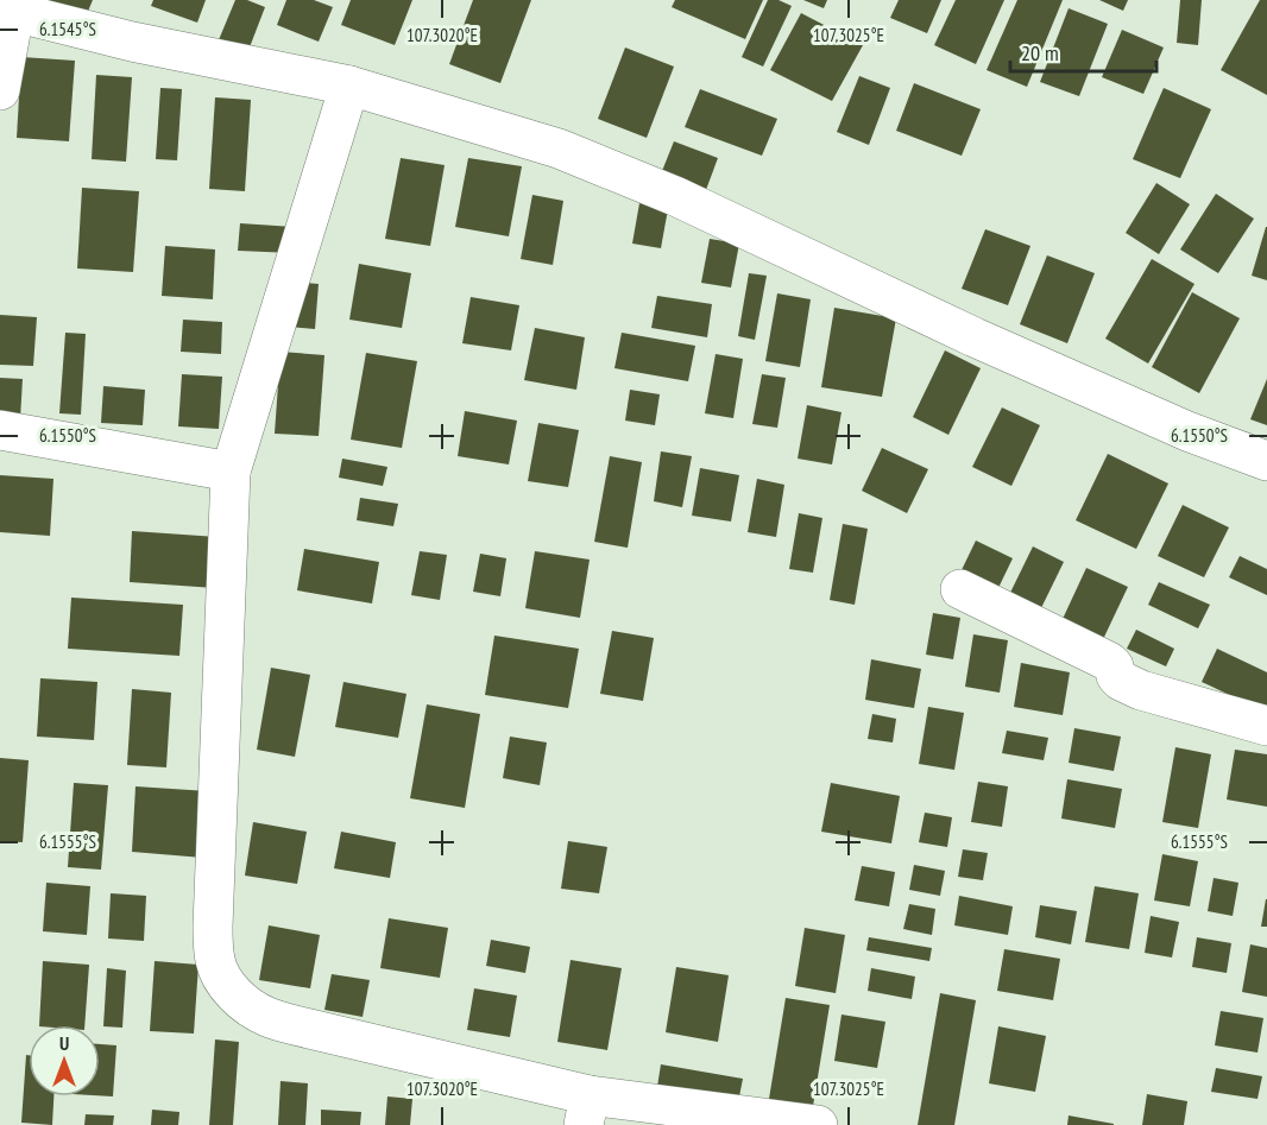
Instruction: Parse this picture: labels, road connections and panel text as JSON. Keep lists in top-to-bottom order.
{
  "scale_bar": "20 m",
  "north": "top",
  "coordinates": [
    "6.1545°S",
    "107.3020°E",
    "107.3025°E",
    "6.1550°S",
    "6.1555°S"
  ]
}
